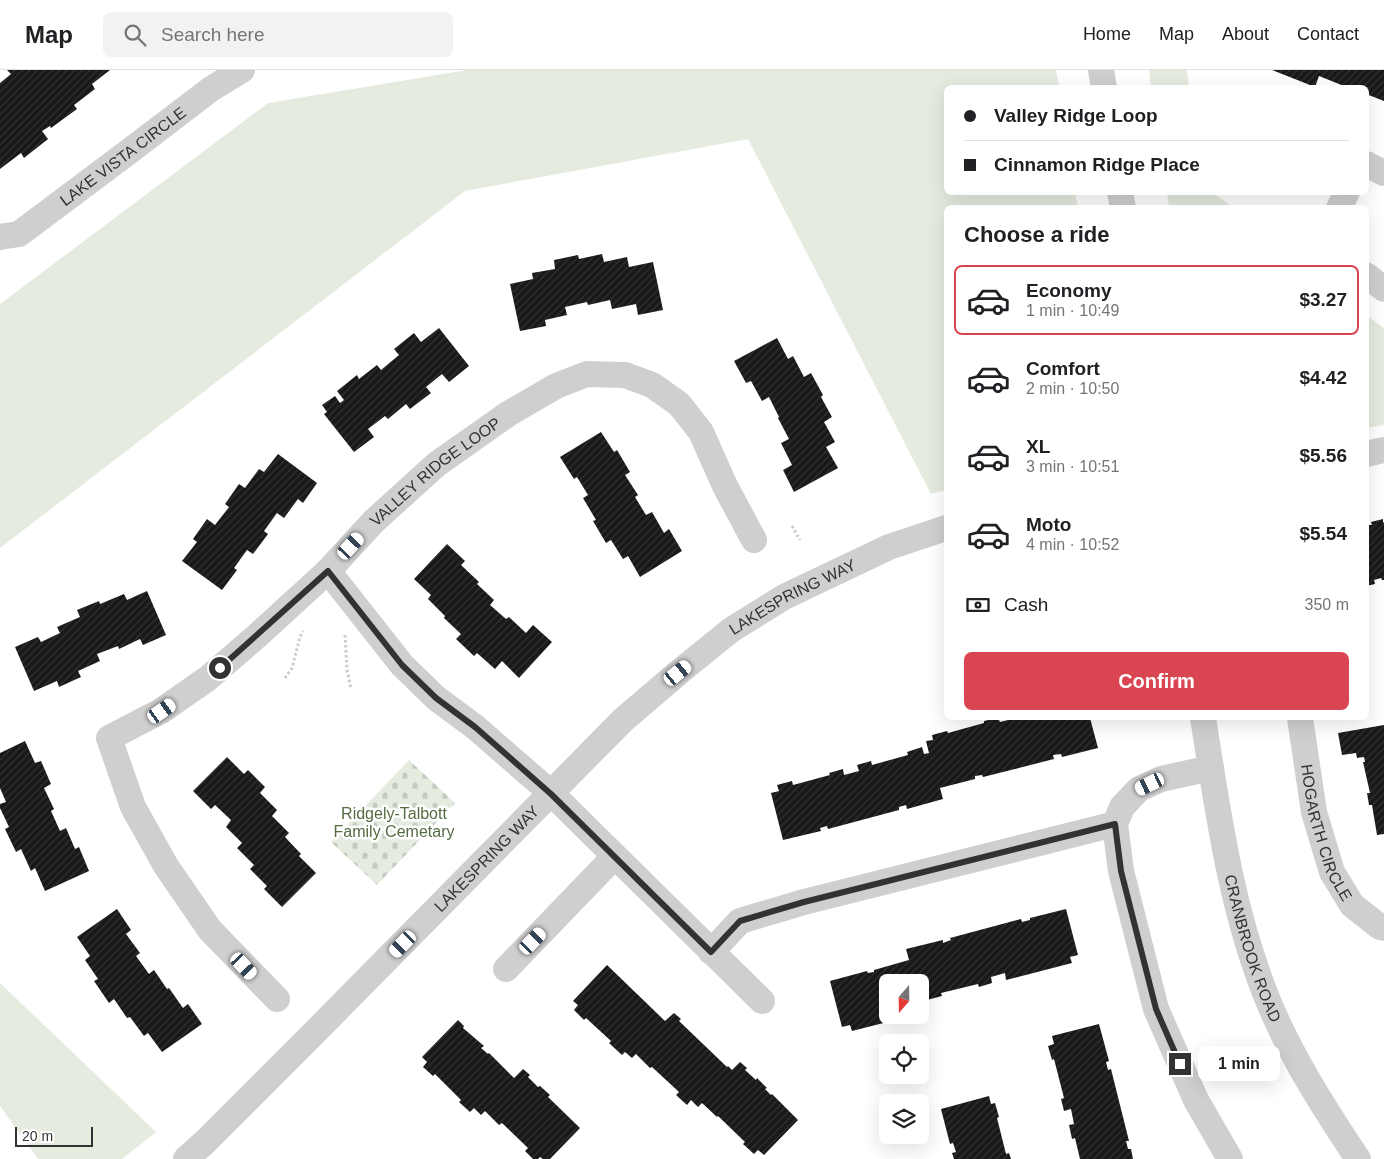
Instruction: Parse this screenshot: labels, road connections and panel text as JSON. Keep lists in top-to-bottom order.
{
  "streets": {
    "street": [
      "LAKE VISTA CIRCLE",
      "VALLEY RIDGE LOOP",
      "LAKESPRING WAY",
      "HOGARTH CIRCLE",
      "CRANBROOK ROAD"
    ]
  },
  "parks": ["Ridgely-Talbott Family Cemetary"],
  "scale_bar": "20 m",
  "north": "bottom",
  "page": {
    "header": "Map",
    "search": "Search here",
    "nav": [
      "Home",
      "Map",
      "About",
      "Contact"
    ],
    "banner": ["Valley Ridge Loop", "Cinnamon Ridge Place"],
    "heading": "Choose a ride",
    "list": [
      {
        "name": "Economy",
        "note": "1 min · 10:49",
        "value": "$3.27"
      },
      {
        "name": "Comfort",
        "note": "2 min · 10:50",
        "value": "$4.42"
      },
      {
        "name": "XL",
        "note": "3 min · 10:51",
        "value": "$5.56"
      },
      {
        "name": "Moto",
        "note": "4 min · 10:52",
        "value": "$5.54"
      }
    ],
    "pay": ["Cash", "350 m"],
    "buttons": "Confirm",
    "bubble": "1 min",
    "scale": "20 m"
  }
}
